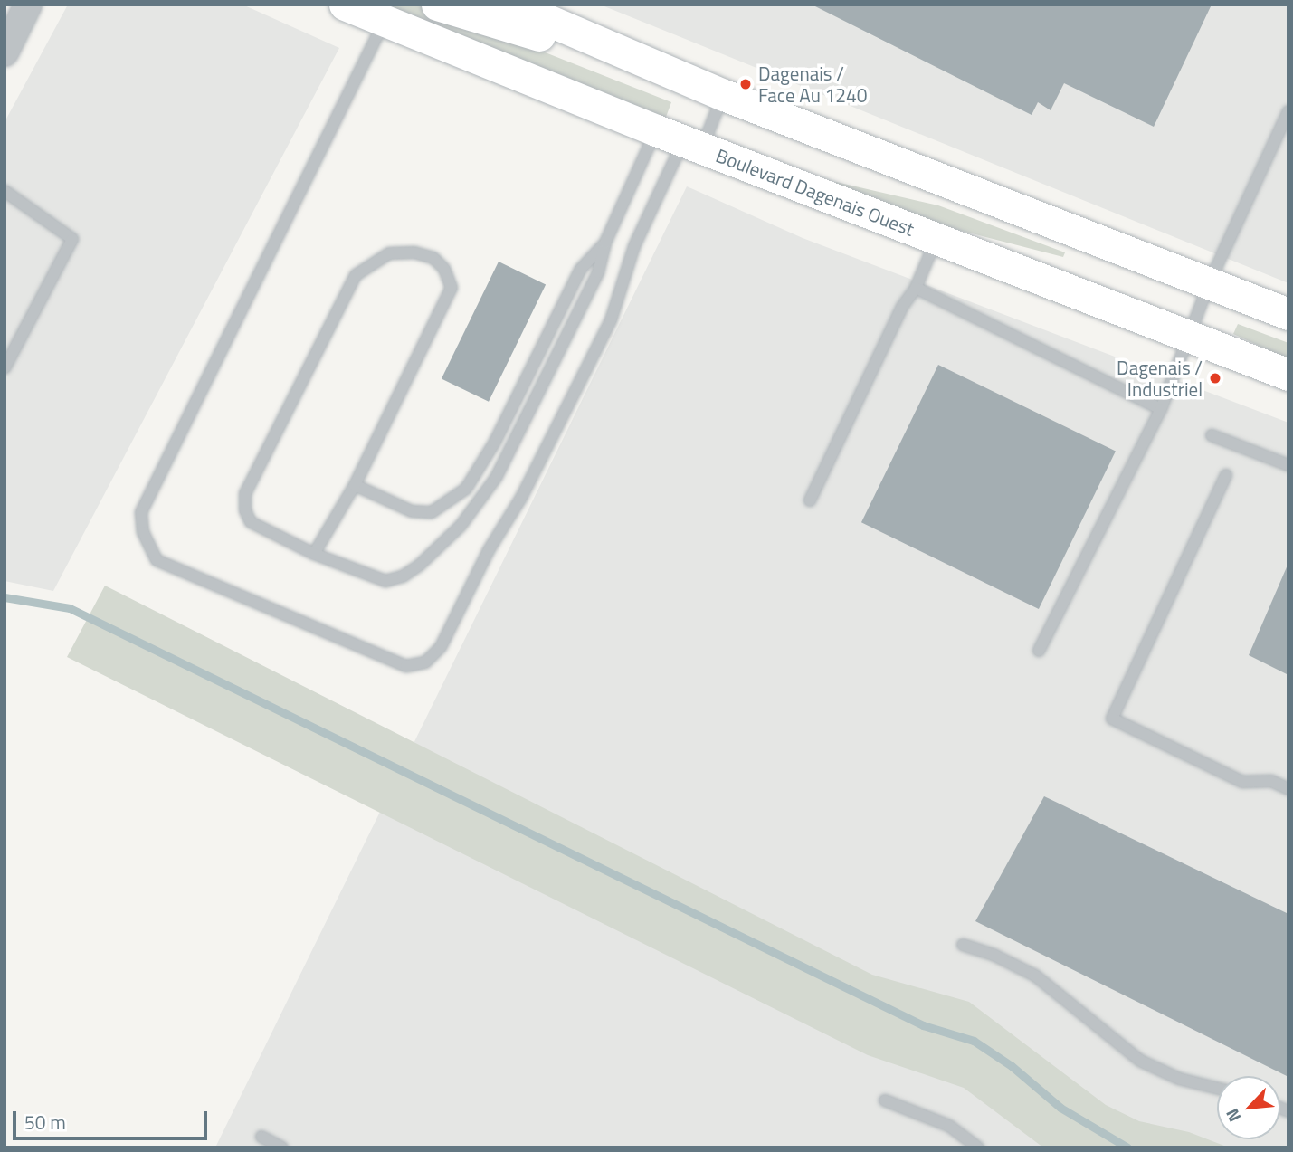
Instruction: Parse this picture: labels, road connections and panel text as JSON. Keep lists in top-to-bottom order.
{
  "streets": {
    "main road": ["Boulevard Dagenais Ouest"]
  },
  "places": ["Dagenais / Face Au 1240", "Dagenais / Industriel"],
  "scale_bar": "50 m",
  "north": "bottom left"
}
